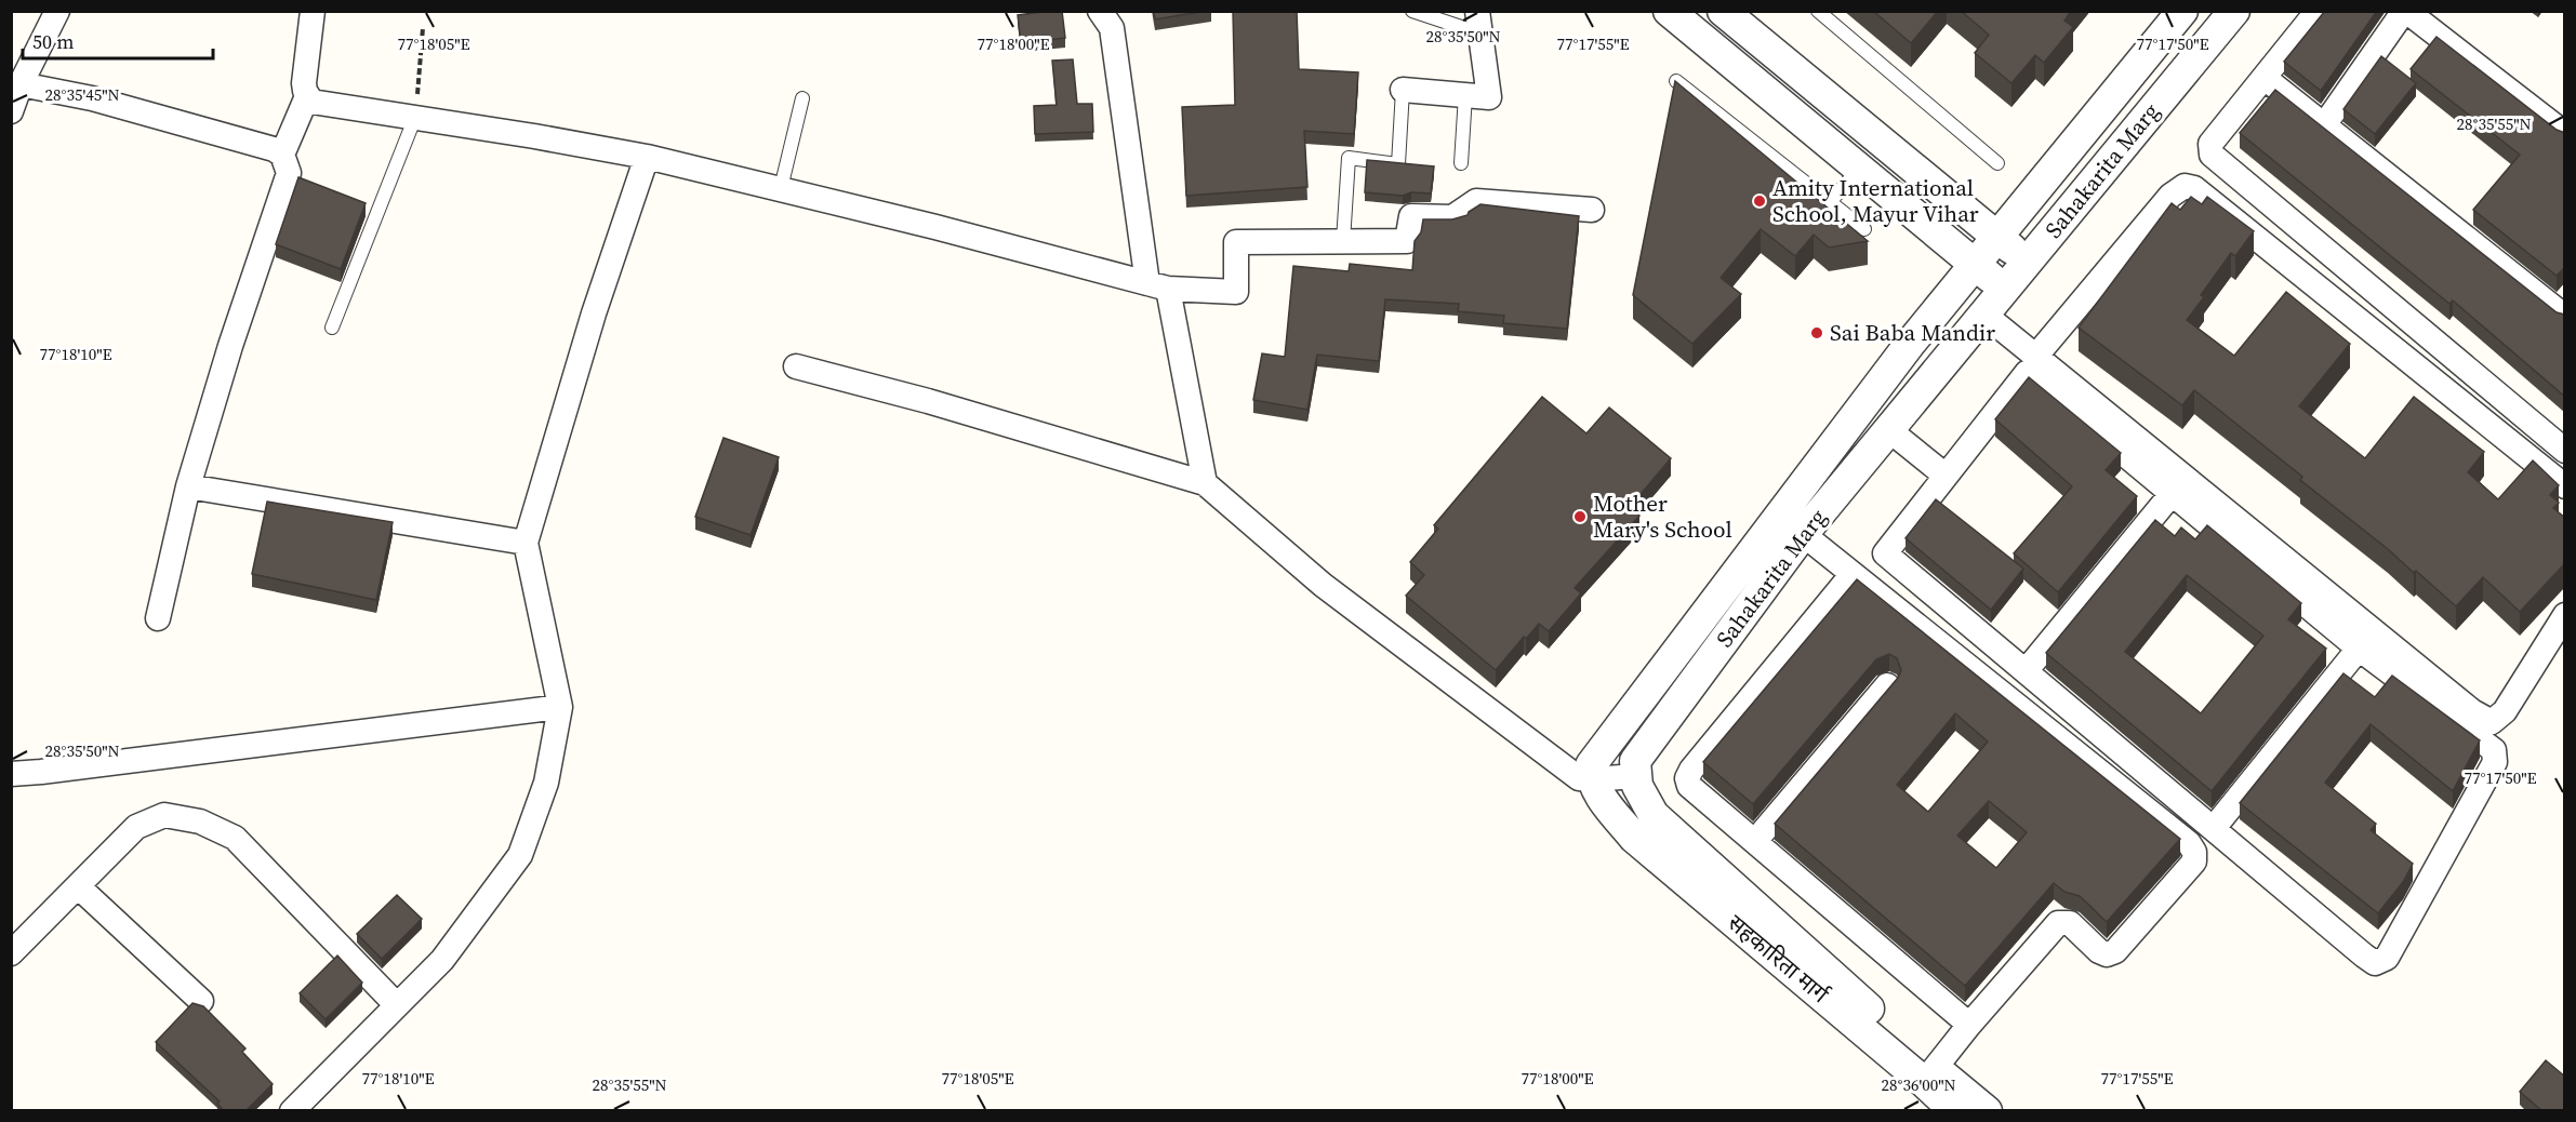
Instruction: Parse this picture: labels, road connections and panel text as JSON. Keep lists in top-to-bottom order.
{
  "streets": {
    "street": ["Sahakarita Marg", "सहकारिता मार्ग"]
  },
  "crossings": [
    ["Sahakarita Marg", "सहकारिता मार्ग"]
  ],
  "places": ["Amity International School, Mayur Vihar", "Sai Baba Mandir", "Mother Mary's School"],
  "scale_bar": "50 m",
  "coordinates": [
    "28°35'50\"N",
    "77°18'05\"E",
    "77°18'00\"E",
    "77°17'55\"E",
    "77°17'50\"E",
    "28°35'45\"N",
    "28°35'55\"N",
    "77°18'10\"E",
    "28°36'00\"N"
  ]
}
